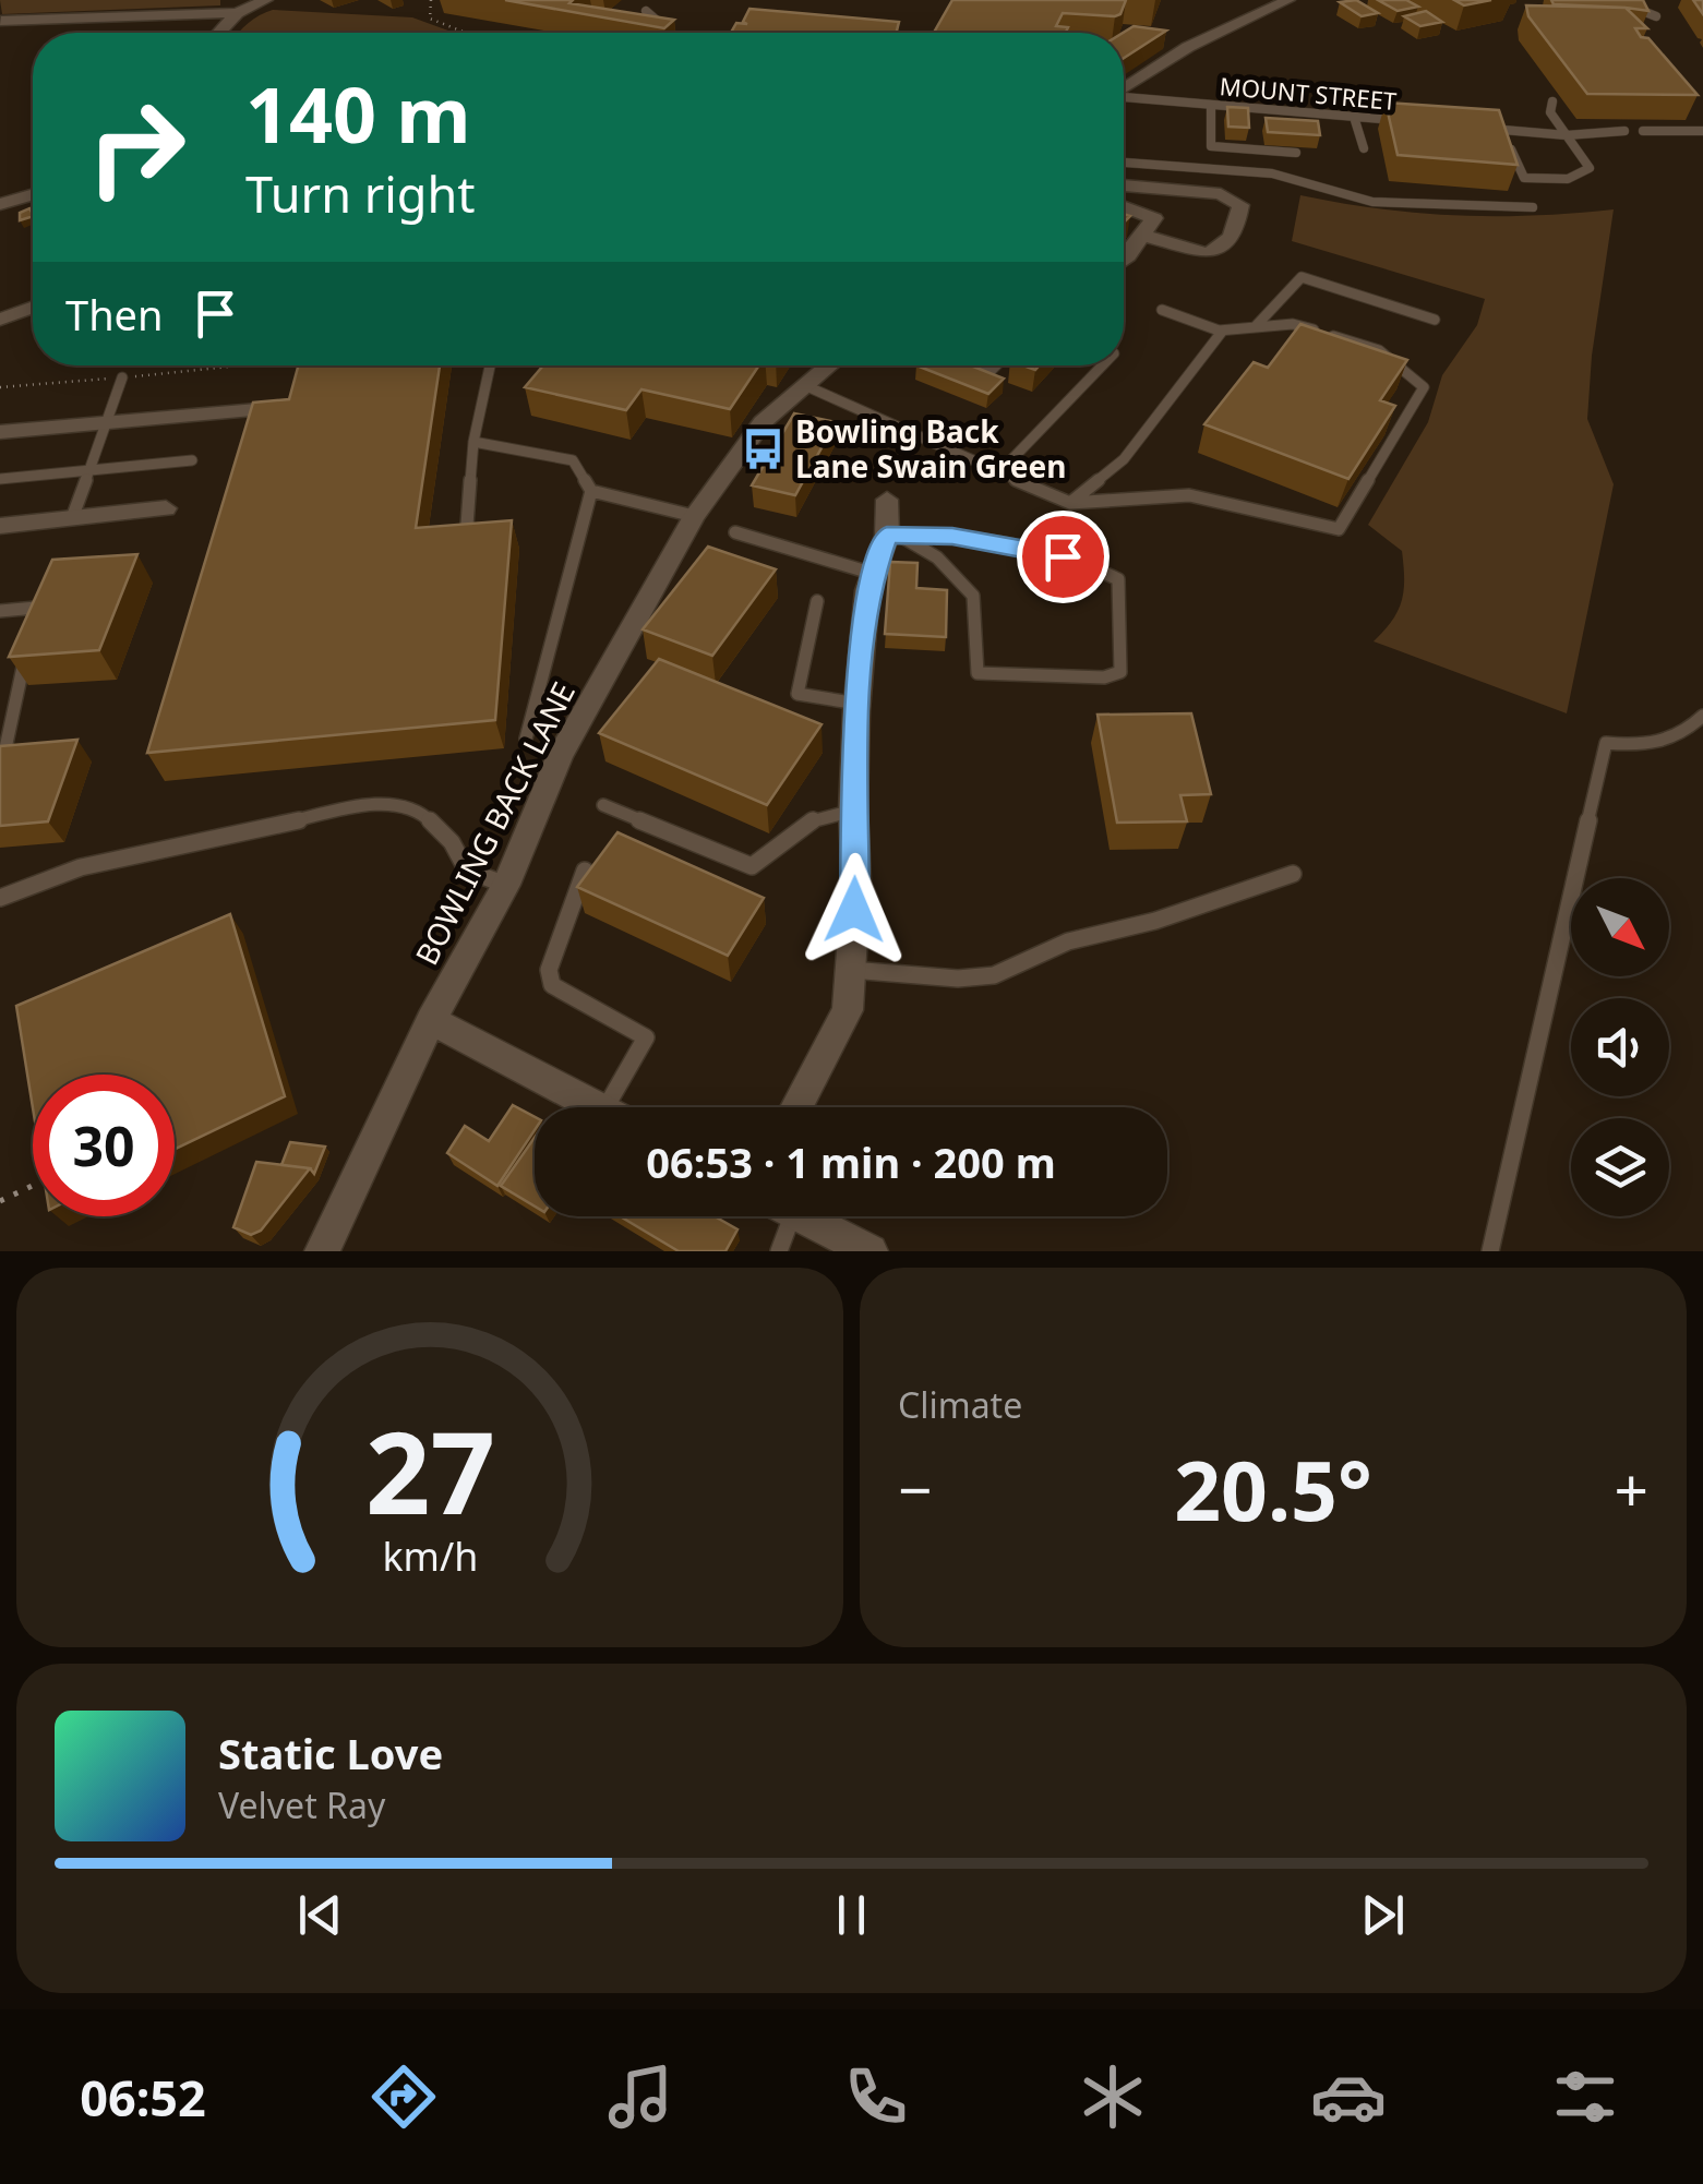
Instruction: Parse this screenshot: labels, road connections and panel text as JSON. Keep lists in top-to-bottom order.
{
  "streets": {
    "street": ["BOWLING BACK LANE"],
    "lane": ["MOUNT STREET"]
  },
  "places": {
    "bus stop": ["Bowling Back Lane Swain Green"]
  },
  "north": "bottom right",
  "page": {
    "turn": ["140 m", "Turn right"],
    "then": "Then",
    "limit": "30",
    "trip": "06:53 · 1 min · 200 m",
    "tile": "Climate",
    "heat": ["−", "20.5°", "+"],
    "song": ["Static Love", "Velvet Ray"],
    "tabs": "06:52",
    "gauge": ["27", "km/h"]
  }
}
